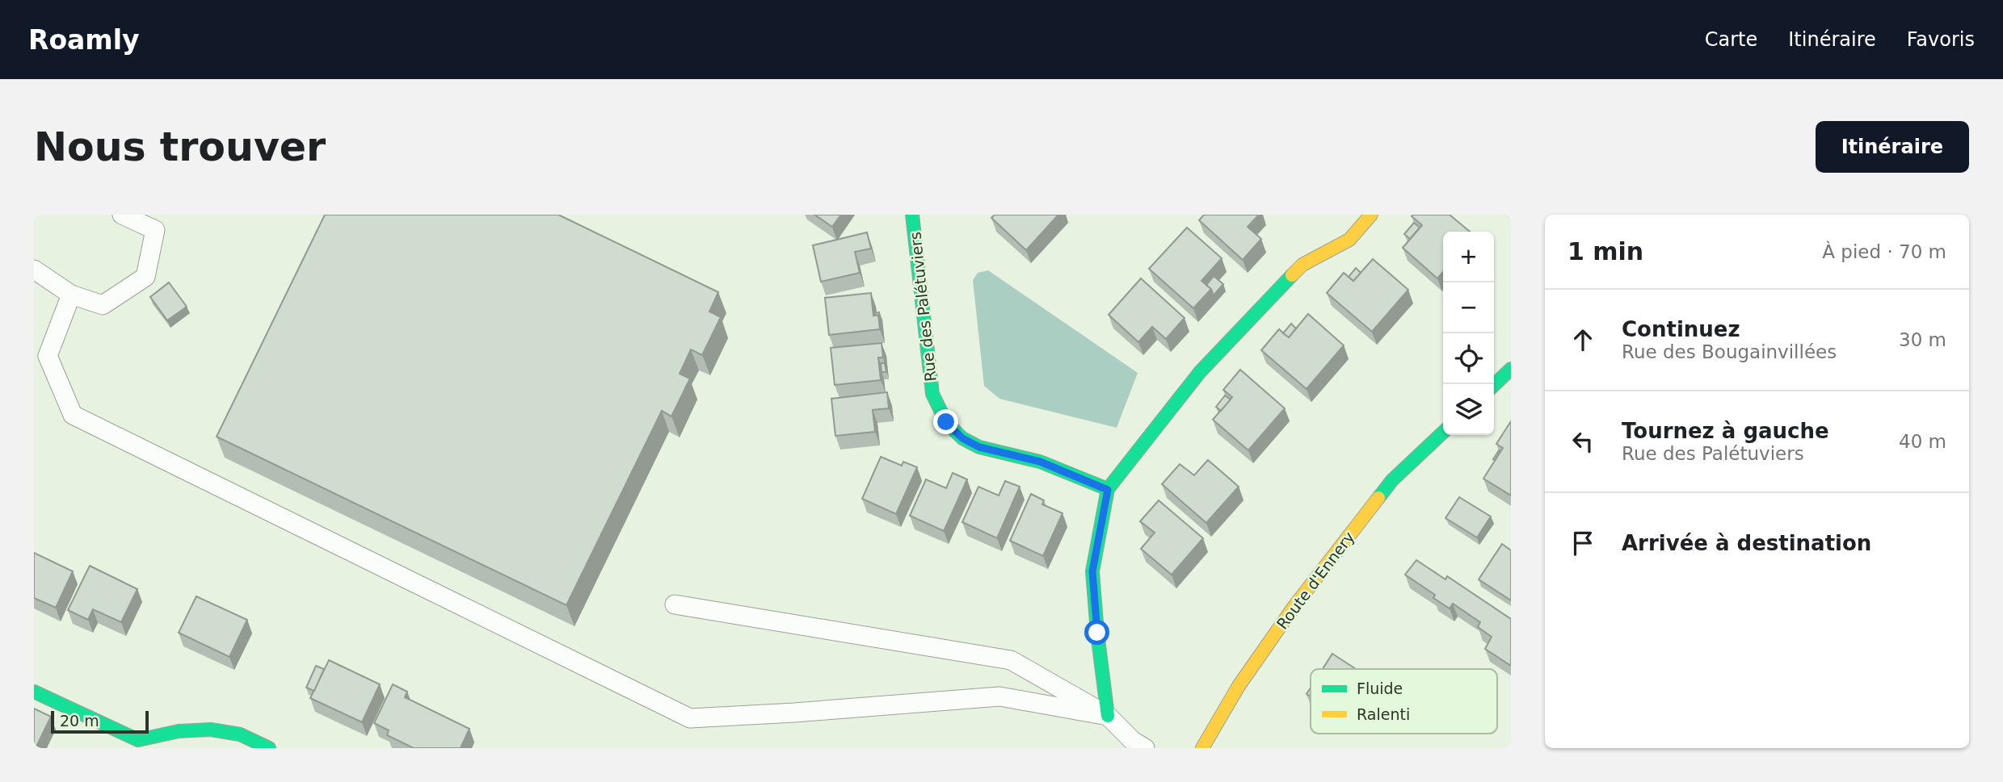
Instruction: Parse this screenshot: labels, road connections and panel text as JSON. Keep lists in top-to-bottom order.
{
  "streets": {
    "street": ["Rue des Palétuviers", "Route d'Ennery"]
  },
  "legend": ["Fluide", "Ralenti"],
  "scale_bar": "20 m",
  "page": {
    "header": "Roamly",
    "nav": ["Carte", "Itinéraire", "Favoris"],
    "buttons": "Itinéraire",
    "title": "Nous trouver",
    "heading": ["1 min", "À pied · 70 m"],
    "map_buttons": ["+", "−"],
    "list": [
      ["Continuez", "Rue des Bougainvillées", "30 m"],
      ["Tournez à gauche", "Rue des Palétuviers", "40 m"],
      "Arrivée à destination"
    ],
    "scale": "20 m"
  }
}
